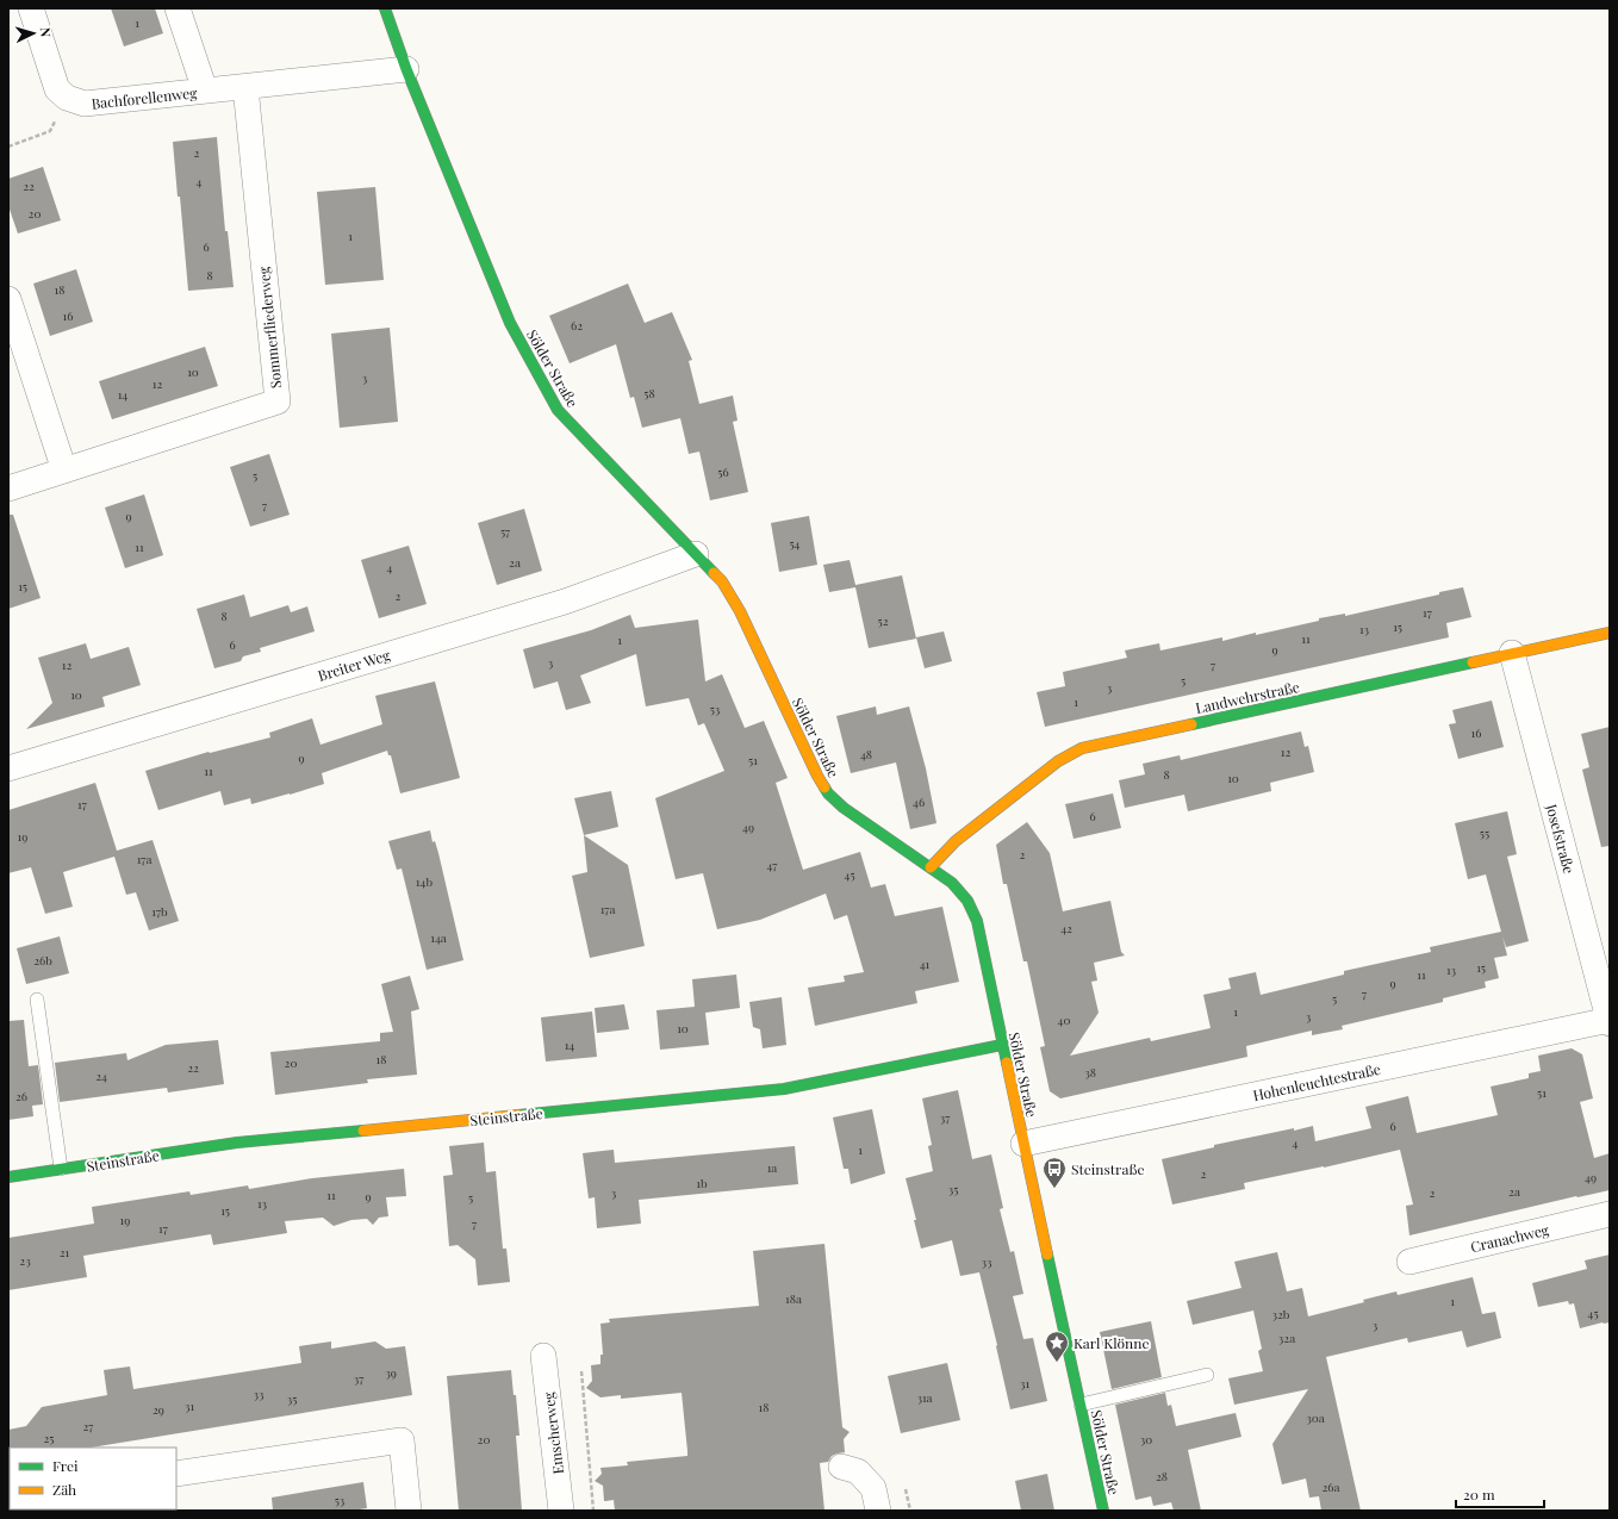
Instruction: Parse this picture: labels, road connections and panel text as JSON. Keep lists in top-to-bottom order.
{
  "streets": {
    "street": [
      "Bachforellenweg",
      "Sommerfliederweg",
      "Sölder Straße",
      "Breiter Weg",
      "Landwehrstraße",
      "Josefstraße",
      "Hohenleuchtestraße",
      "Steinstraße",
      "Cranachweg",
      "Emscherweg"
    ]
  },
  "crossings": [
    ["Bachforellenweg", "Sommerfliederweg"],
    ["Bachforellenweg", "Sölder Straße"],
    ["Sölder Straße", "Breiter Weg"],
    ["Sölder Straße", "Landwehrstraße"],
    ["Sölder Straße", "Hohenleuchtestraße"],
    ["Sölder Straße", "Steinstraße"],
    ["Landwehrstraße", "Josefstraße"],
    ["Josefstraße", "Hohenleuchtestraße"]
  ],
  "places": {
    "bus stop": ["Steinstraße"],
    "place": ["Karl Klönne"]
  },
  "house_numbers": [
    "1",
    "2",
    "4",
    "22",
    "20",
    "1",
    "6",
    "8",
    "18",
    "16",
    "62",
    "10",
    "3",
    "12",
    "58",
    "14",
    "56",
    "5",
    "7",
    "9",
    "57",
    "54",
    "11",
    "2a",
    "4",
    "15",
    "2",
    "17",
    "8",
    "52",
    "15",
    "13",
    "11",
    "1",
    "6",
    "9",
    "3",
    "12",
    "7",
    "5",
    "3",
    "10",
    "1",
    "53",
    "16",
    "12",
    "48",
    "9",
    "51",
    "11",
    "8",
    "10",
    "46",
    "17",
    "6",
    "49",
    "55",
    "19",
    "2",
    "17a",
    "47",
    "45",
    "14b",
    "17a",
    "17b",
    "42",
    "14a",
    "26b",
    "41",
    "15",
    "13",
    "11",
    "9",
    "7",
    "5",
    "1",
    "3",
    "40",
    "10",
    "14",
    "18",
    "20",
    "22",
    "38",
    "24",
    "51",
    "26",
    "37",
    "6",
    "4",
    "1",
    "1a",
    "2",
    "49",
    "1b",
    "35",
    "2a",
    "3",
    "2",
    "11",
    "9",
    "5",
    "13",
    "15",
    "19",
    "7",
    "17",
    "21",
    "23",
    "33",
    "18a",
    "1",
    "45",
    "32b",
    "3",
    "32a",
    "39",
    "37",
    "31",
    "33",
    "31a",
    "35",
    "31",
    "18",
    "29",
    "30a",
    "27",
    "25",
    "20",
    "30",
    "28",
    "26a",
    "53"
  ],
  "legend": ["Frei", "Zäh"],
  "scale_bar": "20 m",
  "north": "right"
}
